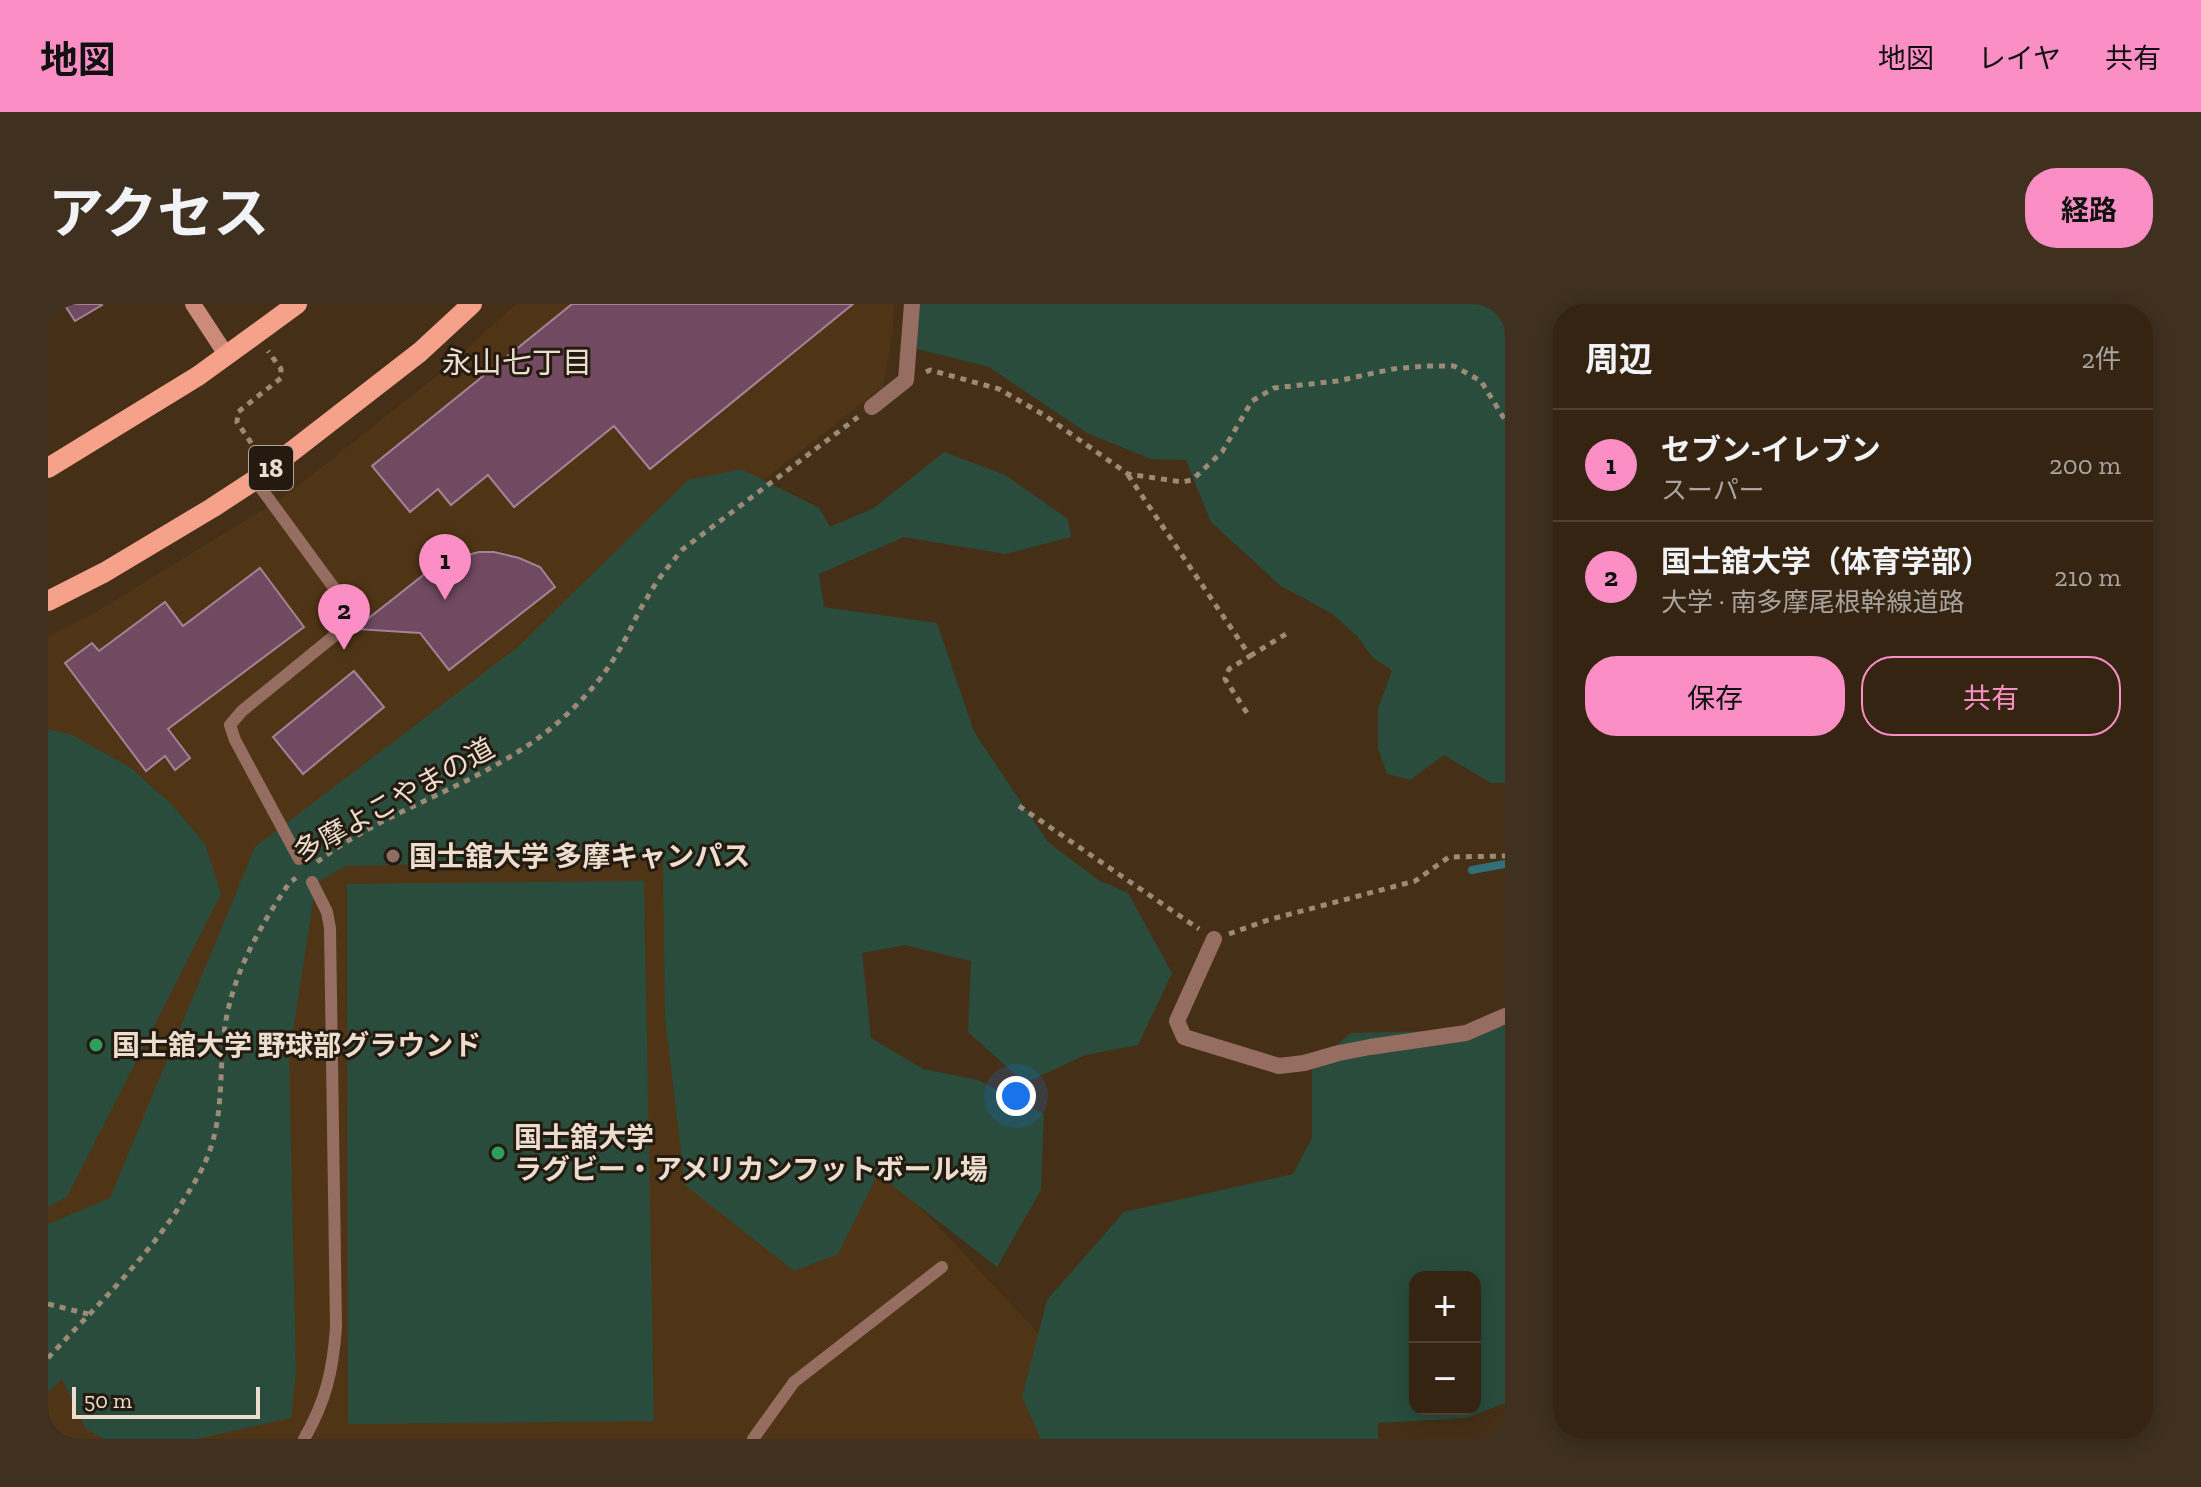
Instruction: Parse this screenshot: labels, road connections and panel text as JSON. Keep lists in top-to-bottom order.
{
  "streets": {
    "main road": ["18"],
    "path": ["多摩よこやまの道"]
  },
  "districts": ["永山七丁目"],
  "places": ["国士舘大学 多摩キャンパス", "国士舘大学 野球部グラウンド", "国士舘大学 ラグビー・アメリカンフットボール場"],
  "scale_bar": "50 m",
  "page": {
    "header": "地図",
    "nav": ["地図", "レイヤ", "共有"],
    "title": "アクセス",
    "buttons": [
      "経路",
      ["保存", "共有"]
    ],
    "heading": ["周辺", "2件"],
    "list": [
      {
        "mark": "1",
        "name": "セブン-イレブン",
        "note": "スーパー",
        "value": "200 m"
      },
      {
        "mark": "2",
        "name": "国士舘大学（体育学部）",
        "note": "大学 · 南多摩尾根幹線道路",
        "value": "210 m"
      }
    ],
    "pins": ["1", "2"],
    "map_buttons": ["+", "−"],
    "scale": "50 m"
  }
}
